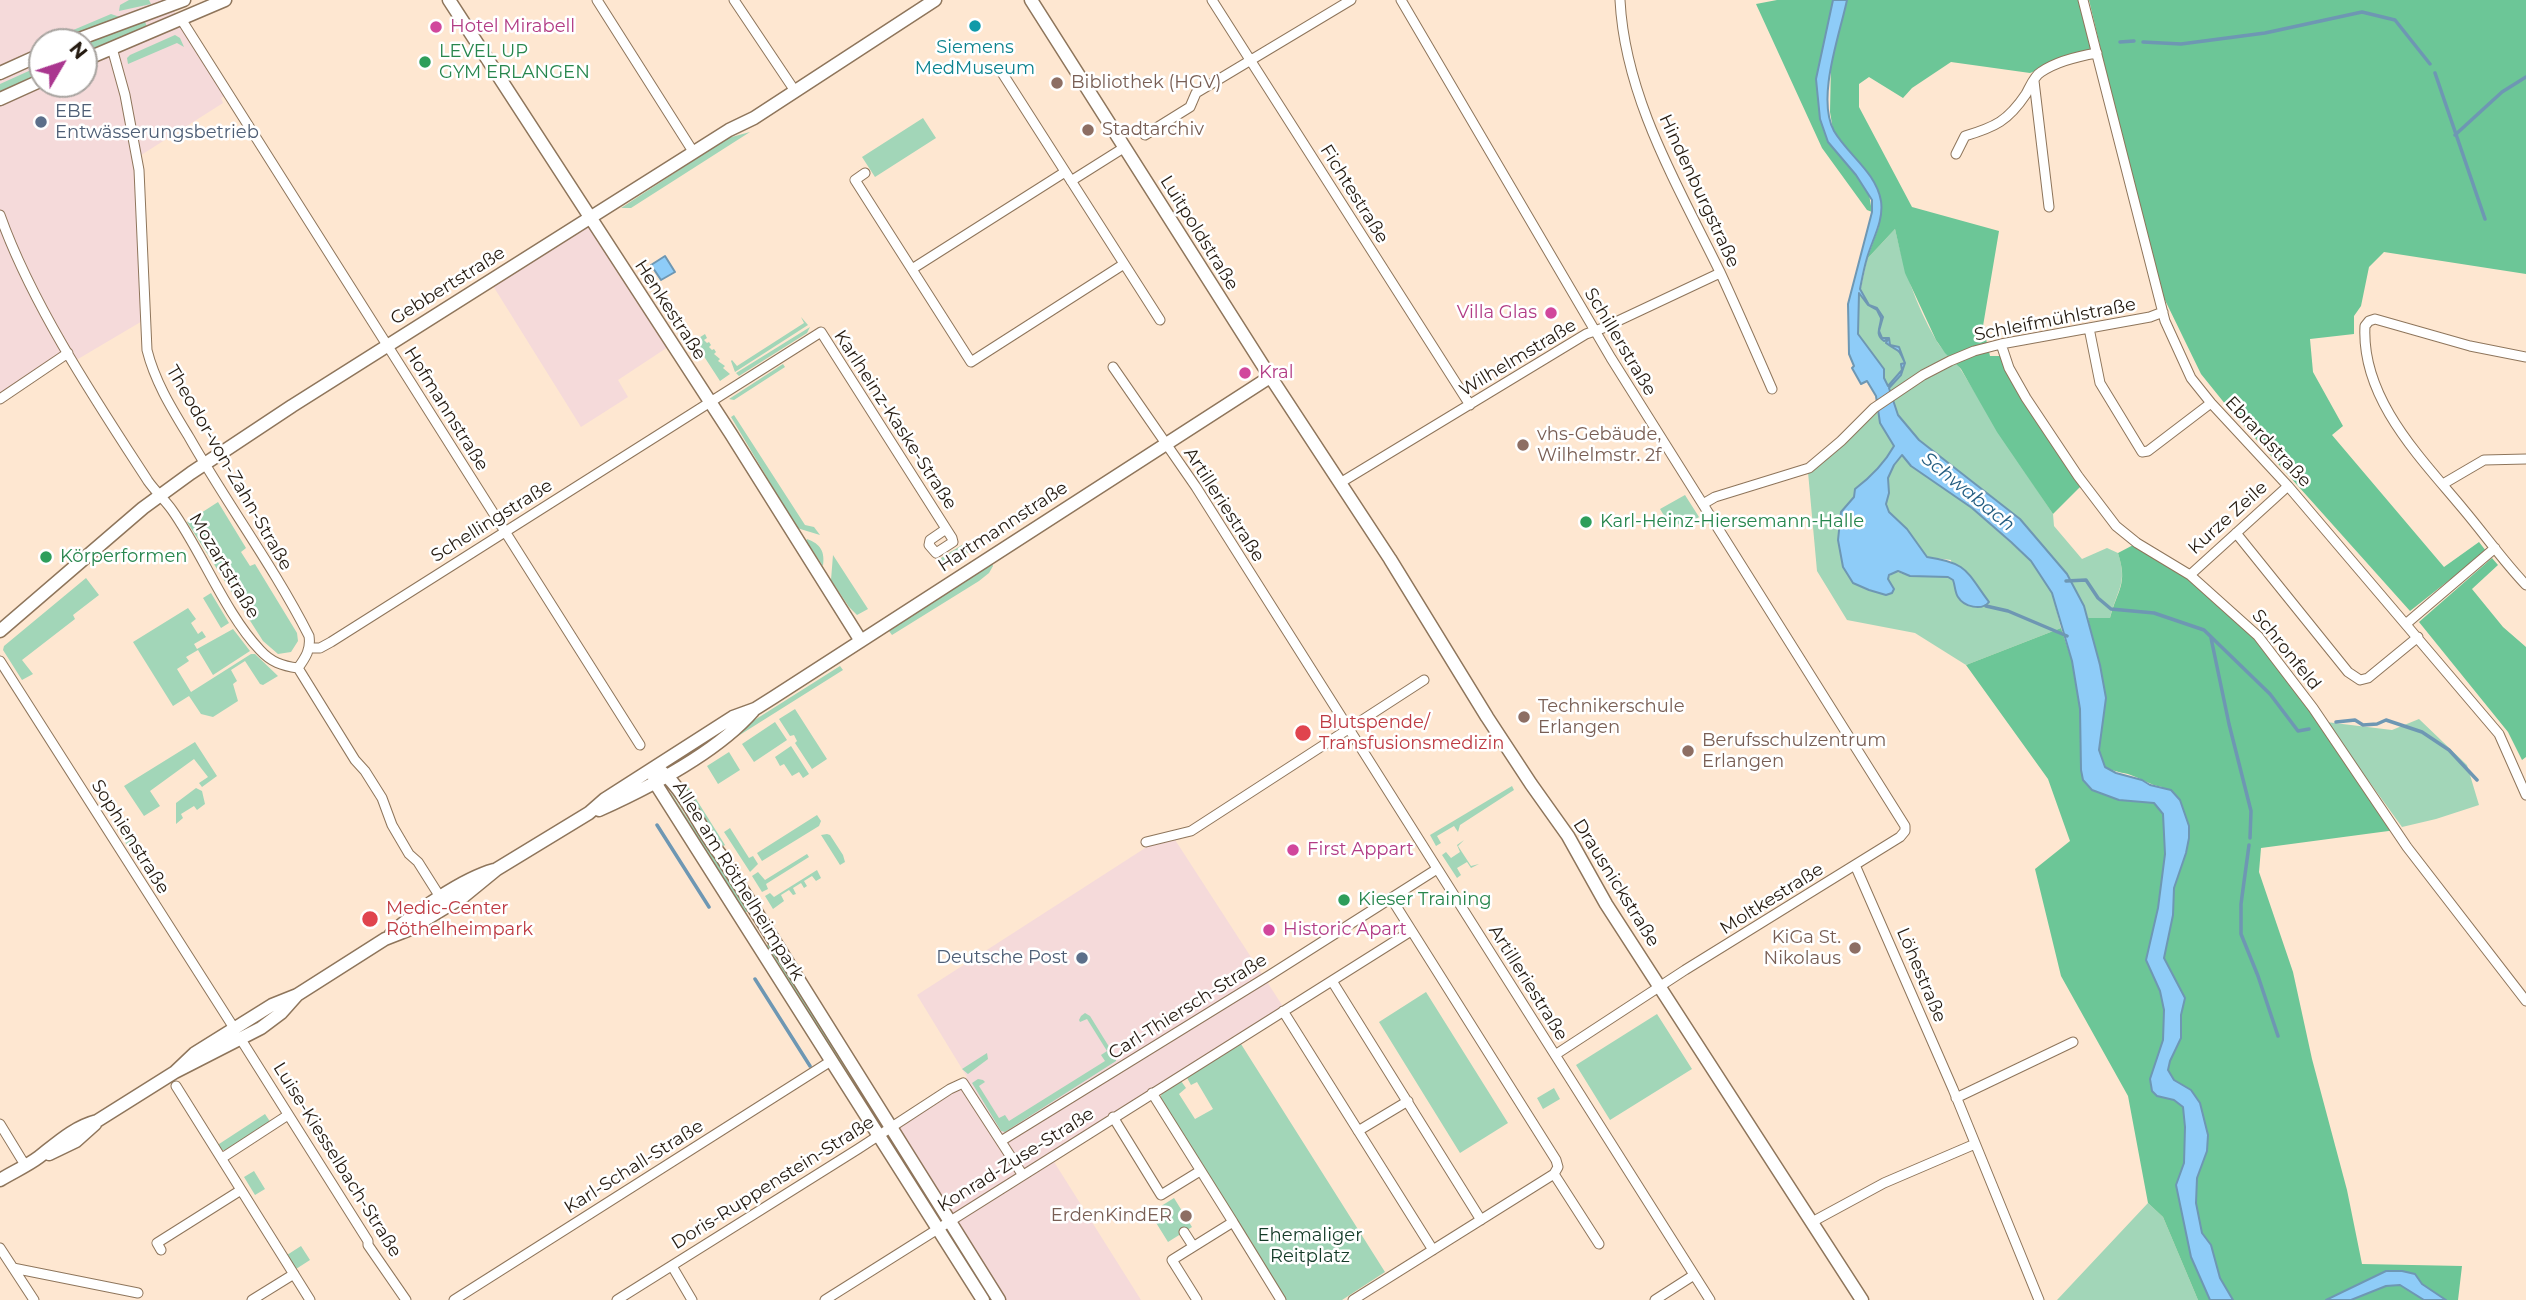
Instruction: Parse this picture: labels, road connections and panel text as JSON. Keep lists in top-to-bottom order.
{
  "streets": {
    "main road": [
      "Luitpoldstraße",
      "Gebbertstraße",
      "Henkestraße",
      "Hartmannstraße",
      "Allee am Röthelheimpark",
      "Drausnickstraße"
    ],
    "street": [
      "Hindenburgstraße",
      "Fichtestraße",
      "Schleifmühlstraße",
      "Schillerstraße",
      "Wilhelmstraße",
      "Hofmannstraße",
      "Karlheinz-Kaske-Straße",
      "Ebrardstraße",
      "Theodor-von-Zahn-Straße",
      "Artilleriestraße",
      "Kurze Zeile",
      "Schellingstraße",
      "Mozartstraße",
      "Schronfeld",
      "Sophienstraße",
      "Moltkestraße",
      "Löhestraße",
      "Carl-Thiersch-Straße",
      "Luise-Kiesselbach-Straße",
      "Konrad-Zuse-Straße",
      "Karl-Schall-Straße",
      "Doris-Ruppenstein-Straße"
    ]
  },
  "crossings": [
    ["Hindenburgstraße", "Wilhelmstraße"],
    ["Fichtestraße", "Wilhelmstraße"],
    ["Luitpoldstraße", "Wilhelmstraße"],
    ["Luitpoldstraße", "Hartmannstraße"],
    ["Luitpoldstraße", "Drausnickstraße"],
    ["Gebbertstraße", "Henkestraße"],
    ["Gebbertstraße", "Hofmannstraße"],
    ["Gebbertstraße", "Theodor-von-Zahn-Straße"],
    ["Gebbertstraße", "Mozartstraße"],
    ["Henkestraße", "Karlheinz-Kaske-Straße"],
    ["Henkestraße", "Schellingstraße"],
    ["Henkestraße", "Hartmannstraße"],
    ["Schleifmühlstraße", "Schillerstraße"],
    ["Schleifmühlstraße", "Ebrardstraße"],
    ["Schleifmühlstraße", "Schronfeld"],
    ["Schillerstraße", "Wilhelmstraße"],
    ["Schillerstraße", "Moltkestraße"],
    ["Wilhelmstraße", "Drausnickstraße"],
    ["Hofmannstraße", "Schellingstraße"],
    ["Karlheinz-Kaske-Straße", "Schellingstraße"],
    ["Ebrardstraße", "Kurze Zeile"],
    ["Theodor-von-Zahn-Straße", "Schellingstraße"],
    ["Artilleriestraße", "Hartmannstraße"],
    ["Artilleriestraße", "Moltkestraße"],
    ["Artilleriestraße", "Carl-Thiersch-Straße"],
    ["Kurze Zeile", "Schronfeld"],
    ["Hartmannstraße", "Sophienstraße"],
    ["Hartmannstraße", "Allee am Röthelheimpark"],
    ["Hartmannstraße", "Luise-Kiesselbach-Straße"],
    ["Sophienstraße", "Luise-Kiesselbach-Straße"],
    ["Allee am Röthelheimpark", "Konrad-Zuse-Straße"],
    ["Allee am Röthelheimpark", "Karl-Schall-Straße"],
    ["Allee am Röthelheimpark", "Doris-Ruppenstein-Straße"],
    ["Drausnickstraße", "Moltkestraße"],
    ["Moltkestraße", "Löhestraße"]
  ],
  "water": ["Schwabach"],
  "parks": ["Ehemaliger Reitplatz"],
  "places": [
    "Siemens MedMuseum",
    "Hotel Mirabell",
    "LEVEL UP GYM ERLANGEN",
    "Bibliothek (HGV)",
    "EBE Entwässerungsbetrieb",
    "Stadtarchiv",
    "Villa Glas",
    "Kral",
    "vhs-Gebäude, Wilhelmstr. 2f",
    "Karl-Heinz-Hiersemann-Halle",
    "Körperformen",
    "Technikerschule Erlangen",
    "Blutspende/ Transfusionsmedizin",
    "Berufsschulzentrum Erlangen",
    "First Appart",
    "Kieser Training",
    "Medic-Center Röthelheimpark",
    "Historic Apart",
    "KiGa St. Nikolaus",
    "Deutsche Post",
    "ErdenKindER"
  ],
  "north": "top right"
}
